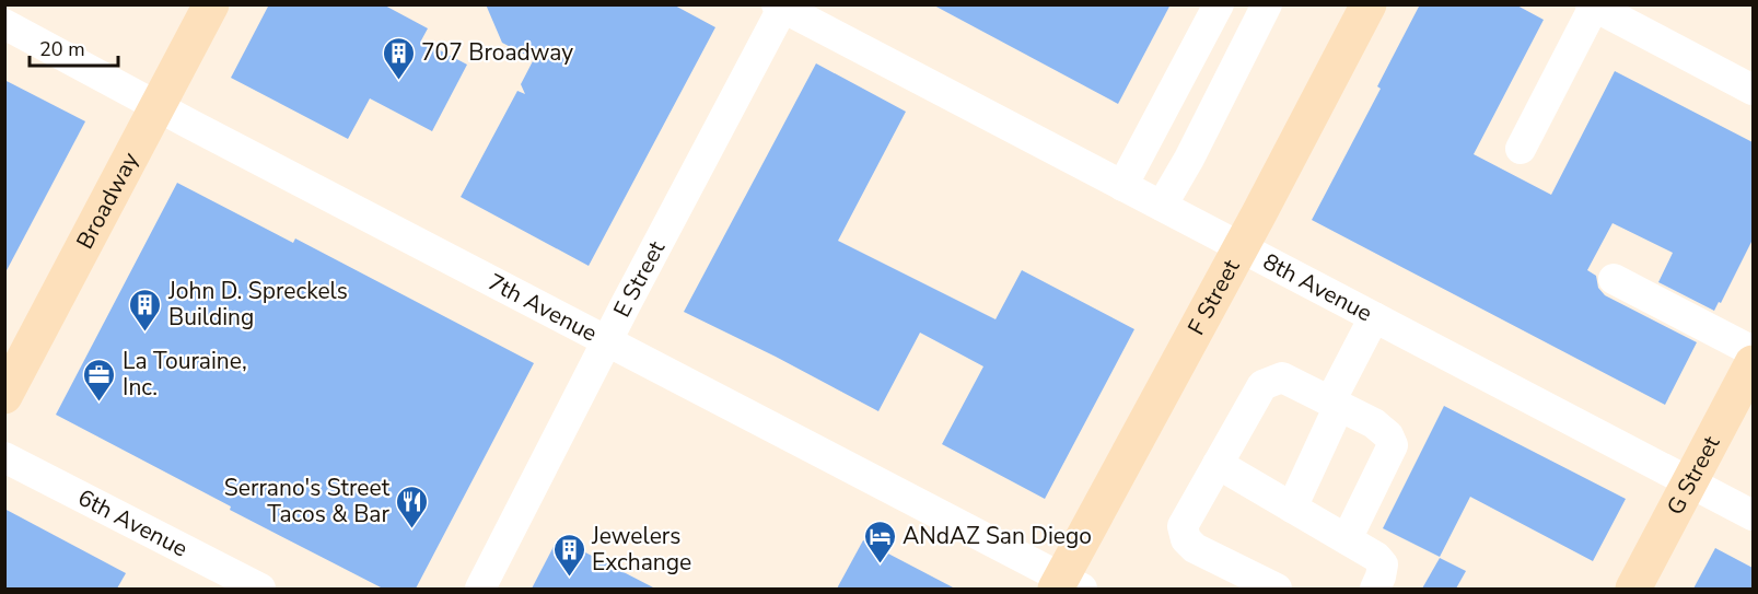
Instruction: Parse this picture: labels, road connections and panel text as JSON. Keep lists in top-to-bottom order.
{
  "streets": {
    "main road": ["Broadway", "F Street", "G Street"],
    "street": [
      "E Street",
      "8th Avenue",
      "7th Avenue",
      "6th Avenue"
    ]
  },
  "crossings": [
    ["Broadway", "7th Avenue"],
    ["E Street", "8th Avenue"],
    ["E Street", "7th Avenue"],
    ["8th Avenue", "F Street"],
    ["8th Avenue", "G Street"],
    ["F Street", "7th Avenue"]
  ],
  "places": {
    "building": ["707 Broadway", "John D. Spreckels Building", "Jewelers Exchange"],
    "office": ["La Touraine, Inc."],
    "restaurant": ["Serrano's Street Tacos & Bar"],
    "hotel": ["ANdAZ San Diego"]
  },
  "scale_bar": "20 m"
}
